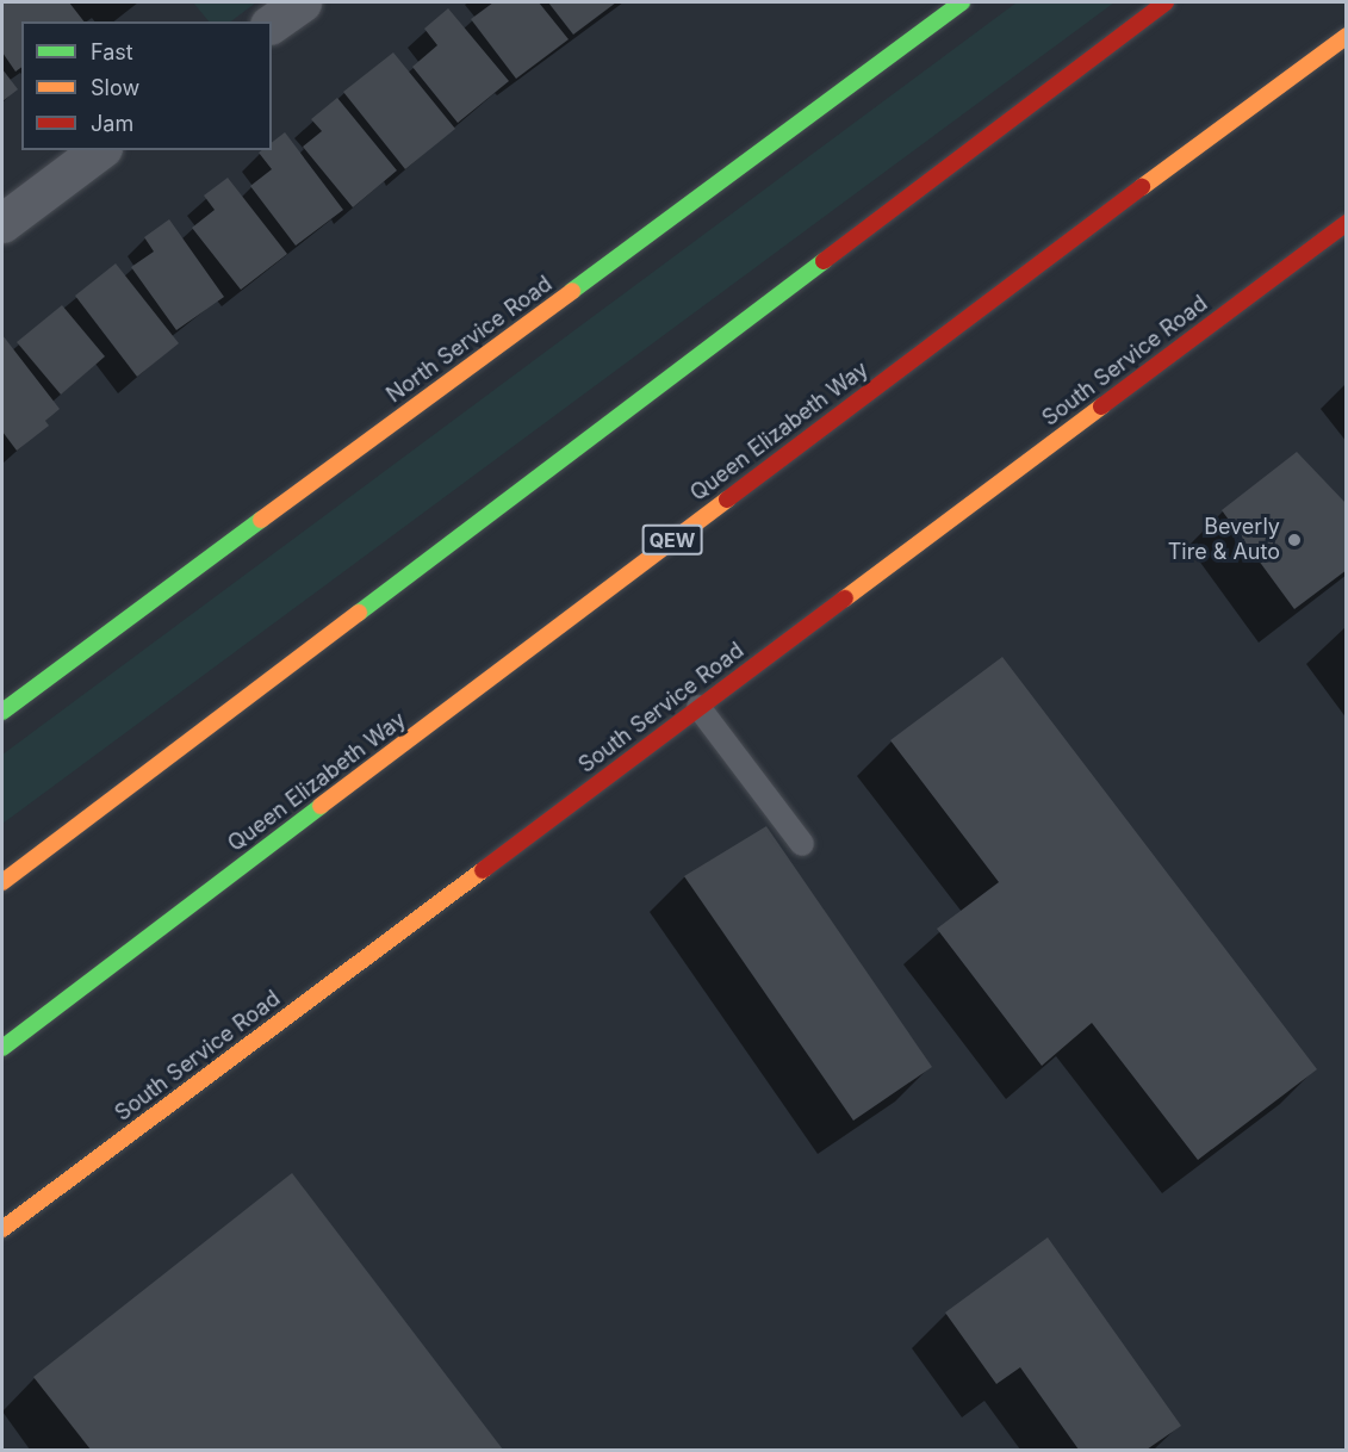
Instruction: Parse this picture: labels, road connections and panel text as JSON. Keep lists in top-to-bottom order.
{
  "streets": {
    "main road": [
      "North Service Road",
      "South Service Road",
      "Queen Elizabeth Way",
      "QEW"
    ]
  },
  "places": ["Beverly Tire & Auto"],
  "legend": ["Fast", "Slow", "Jam"]
}
